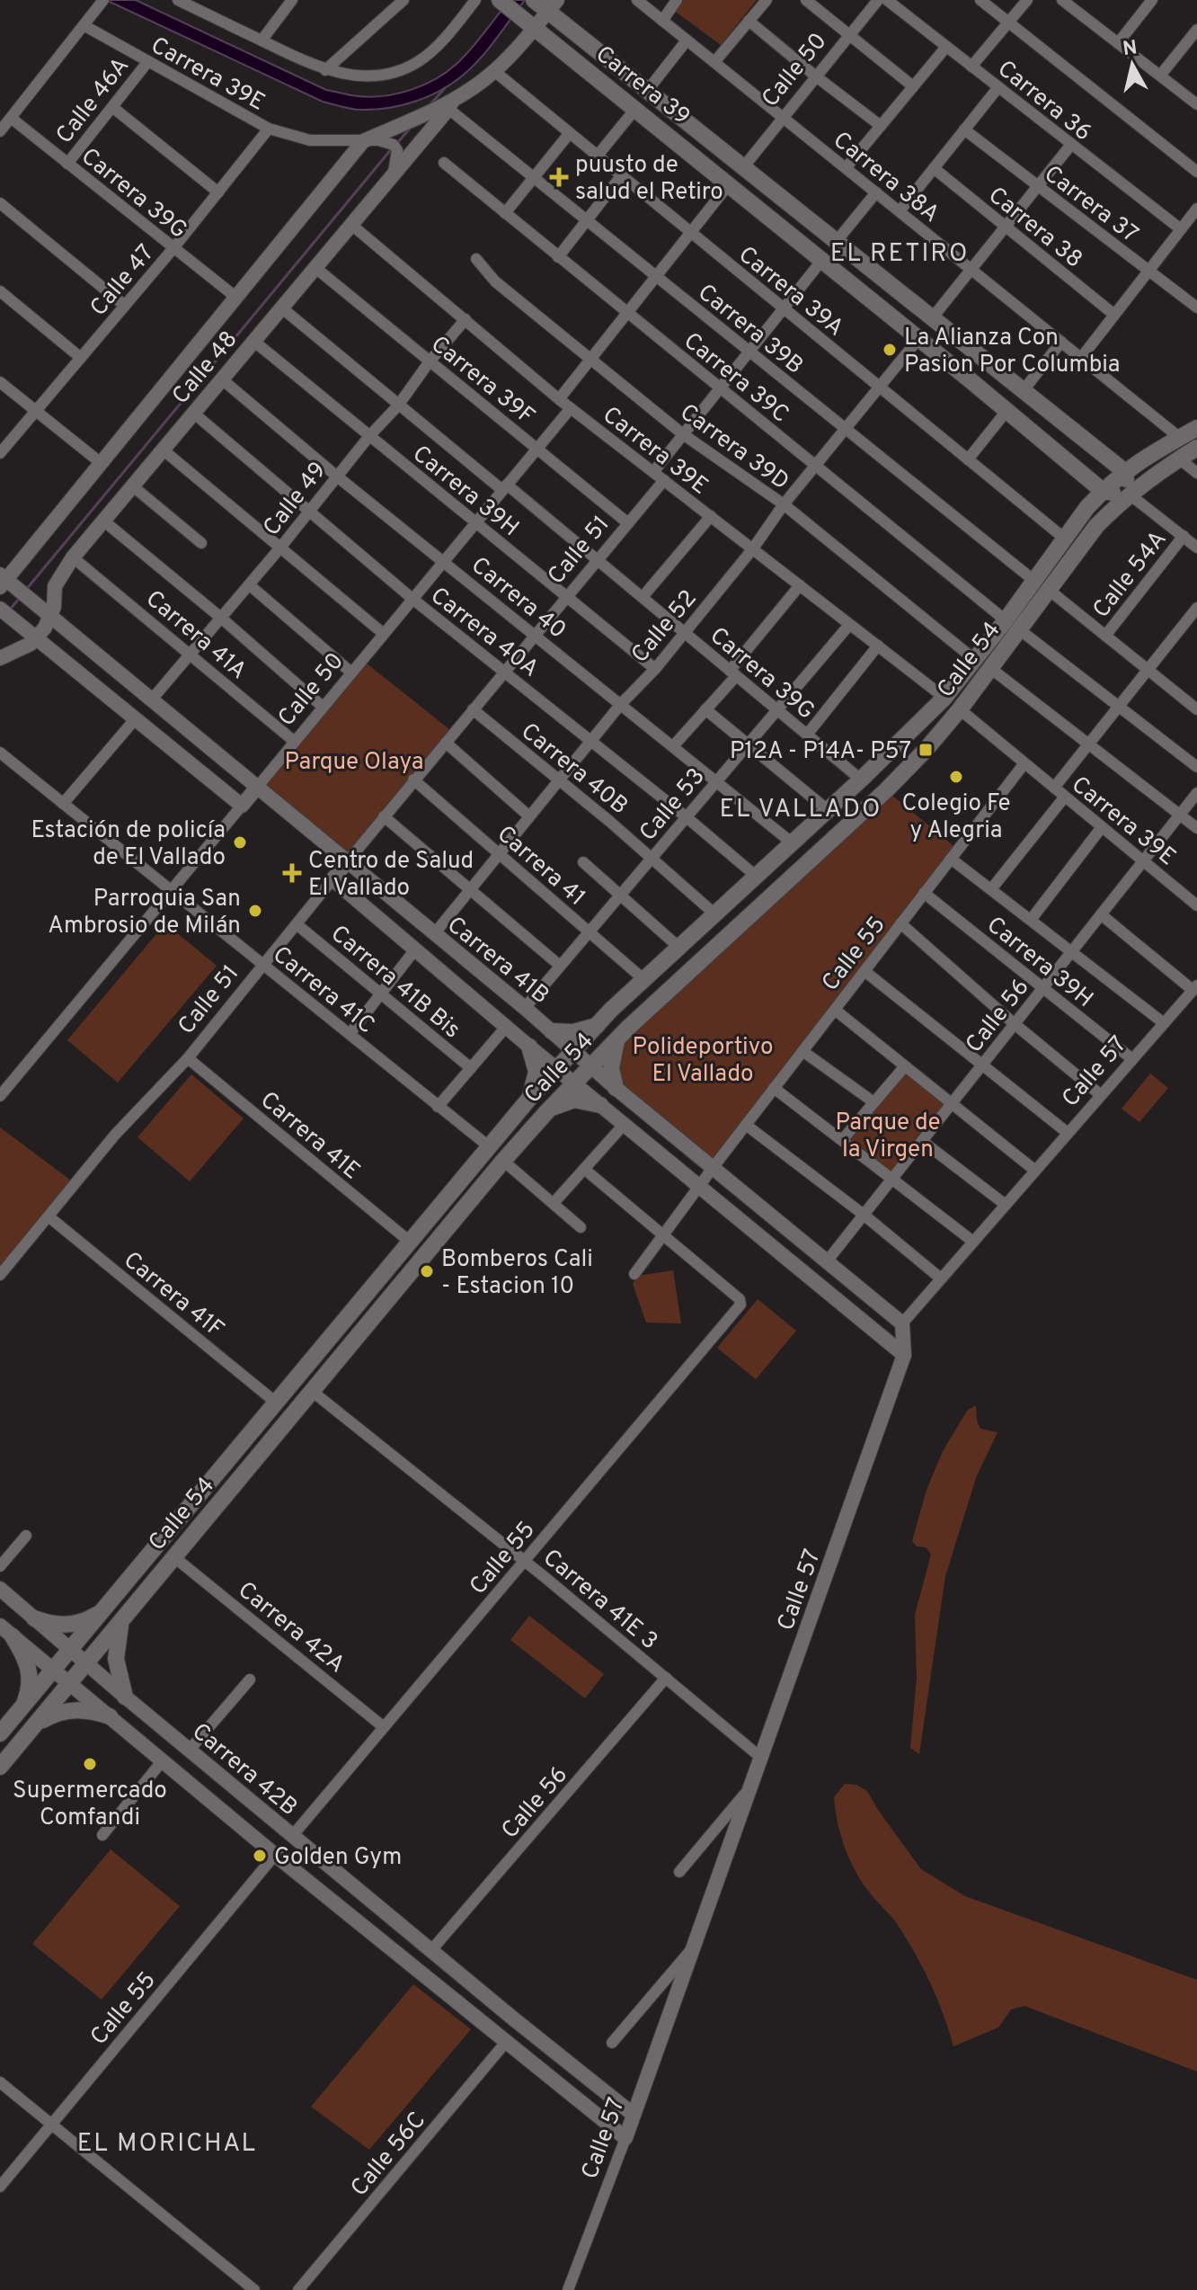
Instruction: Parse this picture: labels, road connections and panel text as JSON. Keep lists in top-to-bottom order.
{
  "streets": {
    "main road": ["Carrera 39", "Calle 54"],
    "street": [
      "Calle 50",
      "Carrera 39E",
      "Calle 46A",
      "Carrera 36",
      "Carrera 38A",
      "Carrera 39G",
      "Carrera 37",
      "Carrera 38",
      "Calle 47",
      "Carrera 39A",
      "Carrera 39B",
      "Calle 48",
      "Carrera 39C",
      "Carrera 39F",
      "Carrera 39D",
      "Carrera 39H",
      "Calle 49",
      "Calle 51",
      "Calle 54A",
      "Carrera 40",
      "Calle 52",
      "Carrera 40A",
      "Carrera 41A",
      "Carrera 40B",
      "Calle 53",
      "Carrera 41",
      "Calle 55",
      "Carrera 41B",
      "Carrera 41B Bis",
      "Carrera 41C",
      "Calle 56",
      "Calle 57",
      "Carrera 41E",
      "Carrera 41F",
      "Carrera 41E 3",
      "Carrera 42A",
      "Carrera 42B",
      "Calle 56C"
    ]
  },
  "crossings": [
    ["Calle 50", "Carrera 39E"],
    ["Calle 50", "Carrera 39"],
    ["Calle 50", "Carrera 38A"],
    ["Calle 50", "Carrera 39G"],
    ["Calle 50", "Carrera 39F"],
    ["Calle 50", "Carrera 39H"],
    ["Calle 50", "Carrera 40"],
    ["Calle 50", "Carrera 40A"],
    ["Calle 50", "Carrera 41A"],
    ["Calle 50", "Carrera 41B"],
    ["Calle 50", "Carrera 41C"],
    ["Carrera 39E", "Calle 46A"],
    ["Carrera 39E", "Calle 47"],
    ["Carrera 39E", "Calle 48"],
    ["Carrera 39E", "Calle 49"],
    ["Carrera 39E", "Calle 51"],
    ["Carrera 39E", "Calle 52"],
    ["Carrera 39E", "Calle 54"],
    ["Carrera 39E", "Calle 53"],
    ["Carrera 39E", "Calle 55"],
    ["Carrera 39E", "Calle 56"],
    ["Carrera 39", "Calle 48"],
    ["Carrera 39", "Calle 52"],
    ["Carrera 39", "Calle 54"],
    ["Calle 46A", "Carrera 39G"],
    ["Carrera 38A", "Calle 54"],
    ["Carrera 39G", "Calle 47"],
    ["Carrera 39G", "Calle 48"],
    ["Carrera 39G", "Calle 49"],
    ["Carrera 39G", "Calle 51"],
    ["Carrera 39G", "Calle 52"],
    ["Carrera 39G", "Calle 54"],
    ["Carrera 39G", "Calle 53"],
    ["Carrera 39A", "Calle 48"],
    ["Carrera 39A", "Calle 52"],
    ["Carrera 39A", "Calle 54"],
    ["Carrera 39B", "Calle 48"],
    ["Carrera 39B", "Calle 54A"],
    ["Carrera 39B", "Calle 52"],
    ["Carrera 39B", "Calle 54"],
    ["Calle 48", "Carrera 39F"],
    ["Calle 48", "Carrera 39H"],
    ["Calle 48", "Carrera 40"],
    ["Calle 48", "Carrera 40A"],
    ["Calle 48", "Carrera 41A"],
    ["Calle 48", "Carrera 41B"],
    ["Carrera 39C", "Calle 52"],
    ["Carrera 39C", "Calle 54"],
    ["Carrera 39F", "Calle 49"],
    ["Carrera 39F", "Calle 51"],
    ["Carrera 39D", "Calle 52"],
    ["Carrera 39D", "Calle 54"],
    ["Carrera 39D", "Calle 56"],
    ["Carrera 39H", "Calle 49"],
    ["Carrera 39H", "Calle 51"],
    ["Carrera 39H", "Calle 52"],
    ["Carrera 39H", "Calle 55"],
    ["Carrera 39H", "Calle 56"],
    ["Carrera 39H", "Calle 57"],
    ["Calle 49", "Carrera 40"],
    ["Calle 49", "Carrera 40A"],
    ["Calle 49", "Carrera 41A"],
    ["Calle 49", "Carrera 41B"],
    ["Calle 51", "Carrera 40"],
    ["Calle 51", "Carrera 40A"],
    ["Calle 51", "Carrera 40B"],
    ["Calle 51", "Carrera 41"],
    ["Calle 51", "Carrera 41B"],
    ["Calle 51", "Carrera 41B Bis"],
    ["Calle 51", "Carrera 41C"],
    ["Calle 51", "Carrera 41E"],
    ["Calle 51", "Carrera 41F"],
    ["Carrera 40", "Calle 52"],
    ["Carrera 40", "Calle 54"],
    ["Carrera 40", "Calle 53"],
    ["Calle 52", "Carrera 40A"],
    ["Calle 52", "Carrera 40B"],
    ["Calle 52", "Carrera 41"],
    ["Calle 52", "Carrera 41B"],
    ["Carrera 40A", "Calle 54"],
    ["Carrera 40A", "Calle 53"],
    ["Calle 54", "Carrera 40B"],
    ["Calle 54", "Carrera 41"],
    ["Calle 54", "Carrera 41B"],
    ["Calle 54", "Carrera 41C"],
    ["Calle 54", "Carrera 41E"],
    ["Calle 54", "Carrera 41F"],
    ["Calle 54", "Carrera 41E 3"],
    ["Calle 54", "Carrera 42A"],
    ["Calle 54", "Carrera 42B"],
    ["Carrera 40B", "Calle 53"],
    ["Calle 53", "Carrera 41"],
    ["Calle 53", "Carrera 41B"],
    ["Calle 55", "Carrera 41B"],
    ["Calle 55", "Carrera 41E 3"],
    ["Calle 55", "Carrera 42A"],
    ["Calle 55", "Carrera 42B"],
    ["Carrera 41B", "Calle 56"],
    ["Carrera 41B", "Calle 57"],
    ["Calle 56", "Carrera 41E 3"],
    ["Calle 56", "Carrera 42B"],
    ["Calle 57", "Carrera 41E 3"],
    ["Calle 57", "Carrera 42B"],
    ["Carrera 42B", "Calle 56C"]
  ],
  "districts": ["EL RETIRO", "EL VALLADO", "EL MORICHAL"],
  "parks": ["Parque Olaya", "Polideportivo El Vallado", "Parque de la Virgen"],
  "places": {
    "health": ["puusto de salud el Retiro", "Centro de Salud El Vallado"],
    "other": [
      "La Alianza Con Pasion Por Columbia",
      "Colegio Fe y Alegria",
      "Estación de policía de El Vallado",
      "Parroquia San Ambrosio de Milán",
      "Bomberos Cali - Estacion 10",
      "Supermercado Comfandi",
      "Golden Gym"
    ],
    "transit": ["P12A - P14A- P57"]
  },
  "north": "top"
}
